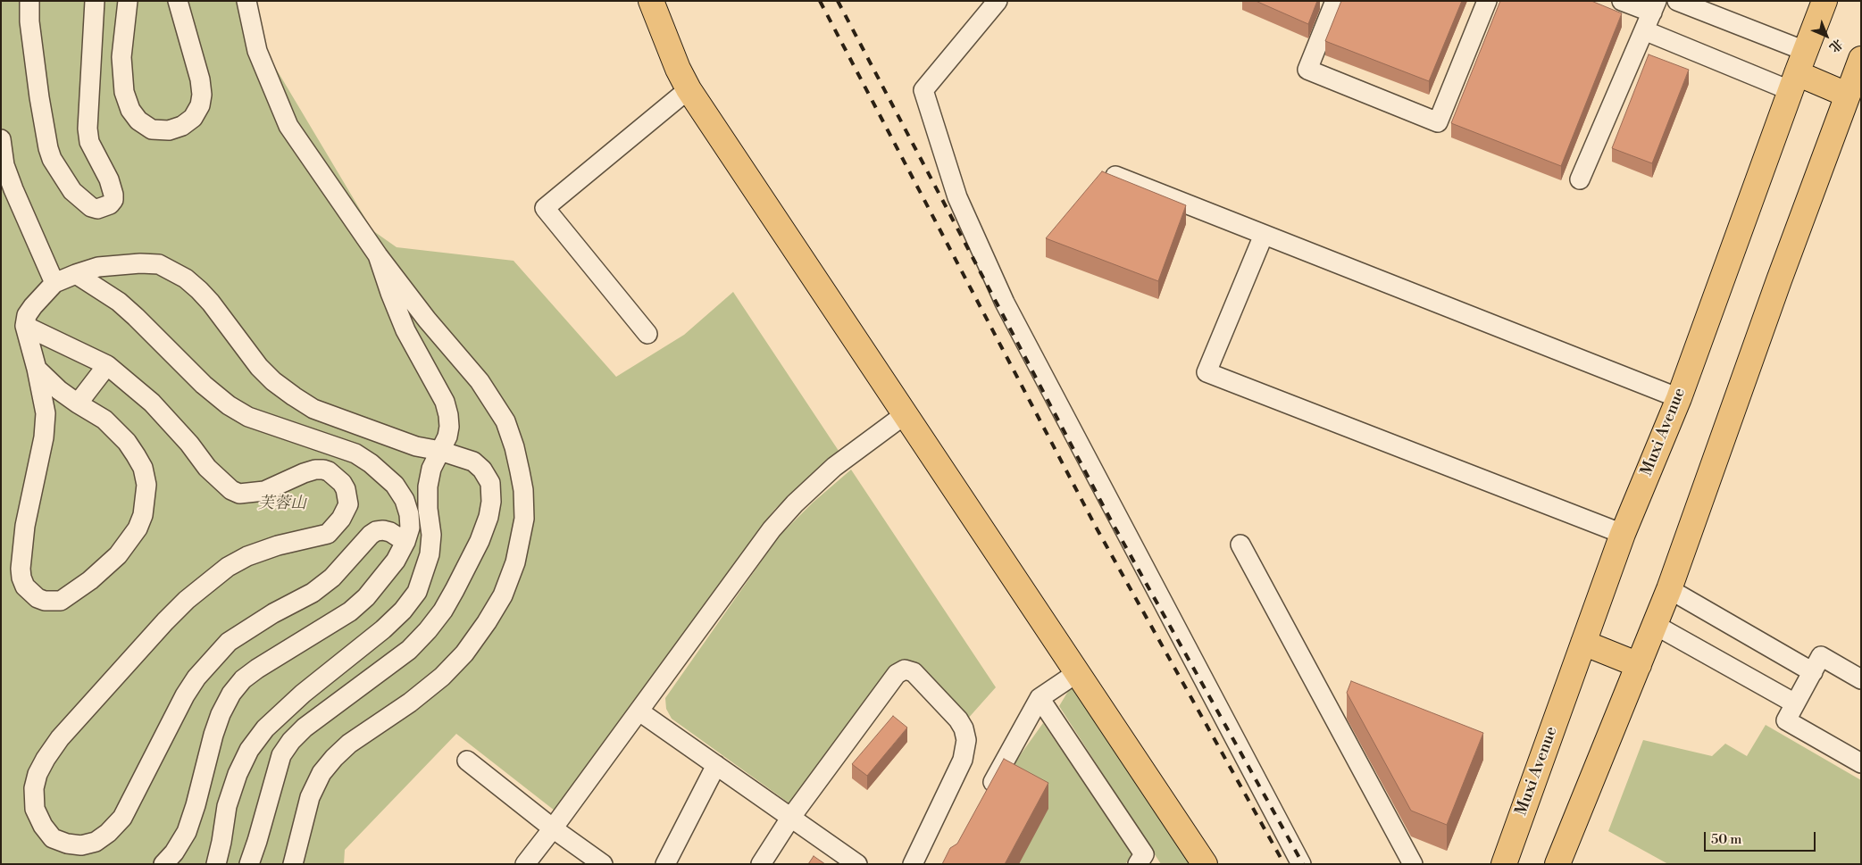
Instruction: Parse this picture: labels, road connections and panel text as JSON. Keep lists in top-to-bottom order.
{
  "streets": {
    "main road": ["Muxi Avenue"]
  },
  "parks": ["芙蓉山"],
  "scale_bar": "50 m",
  "north": "bottom right"
}
